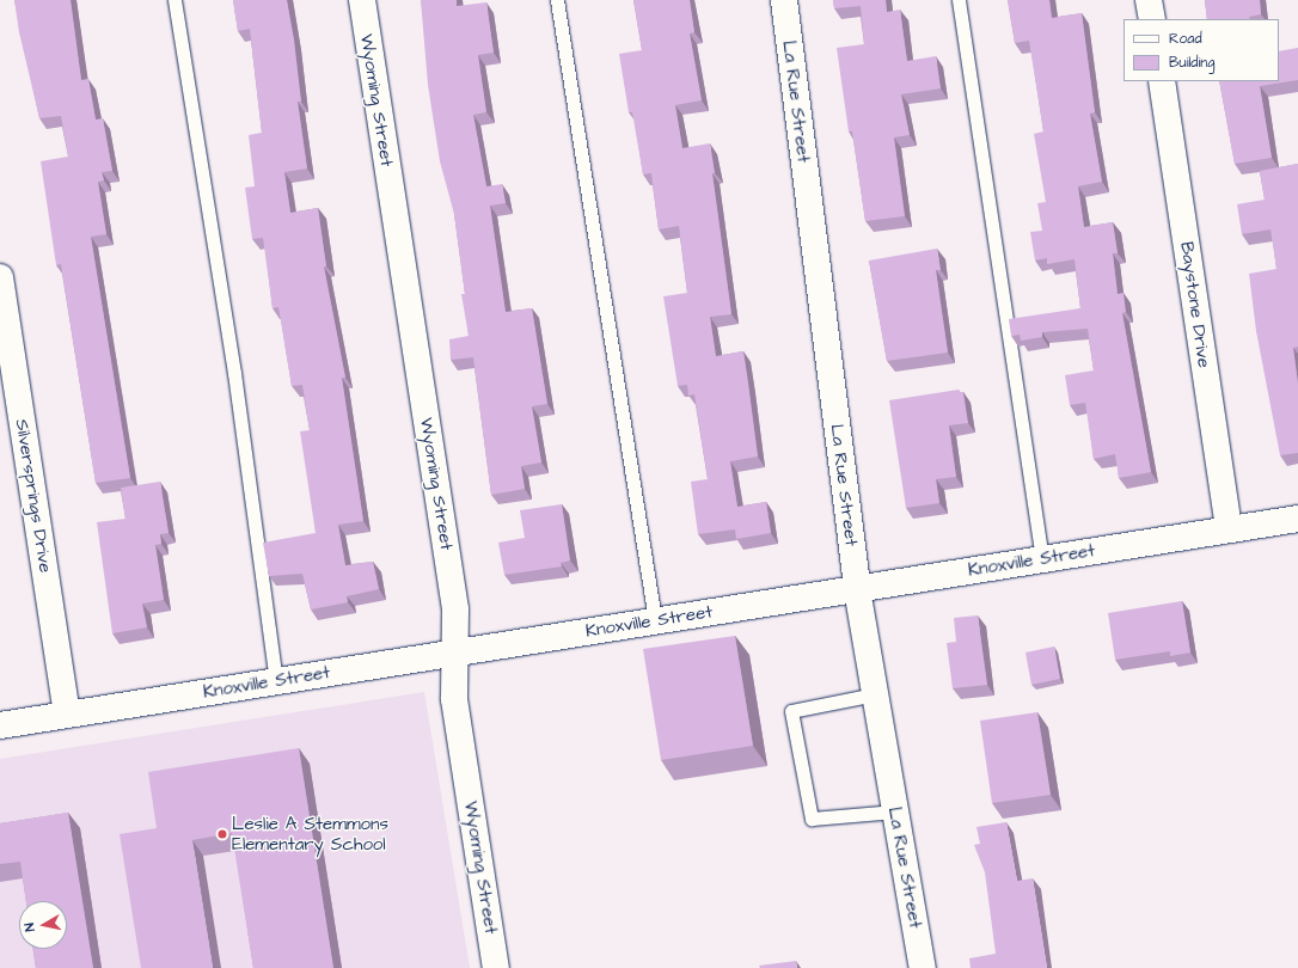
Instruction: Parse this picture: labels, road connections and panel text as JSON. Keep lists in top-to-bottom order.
{
  "streets": {
    "street": [
      "Wyoming Street",
      "La Rue Street",
      "Baystone Drive",
      "Silversprings Drive",
      "Knoxville Street"
    ]
  },
  "crossings": [
    ["Wyoming Street", "Knoxville Street"],
    ["La Rue Street", "Knoxville Street"],
    ["Baystone Drive", "Knoxville Street"],
    ["Silversprings Drive", "Knoxville Street"]
  ],
  "places": ["Leslie A Stemmons Elementary School"],
  "legend": ["Road", "Building"],
  "north": "left"
}
